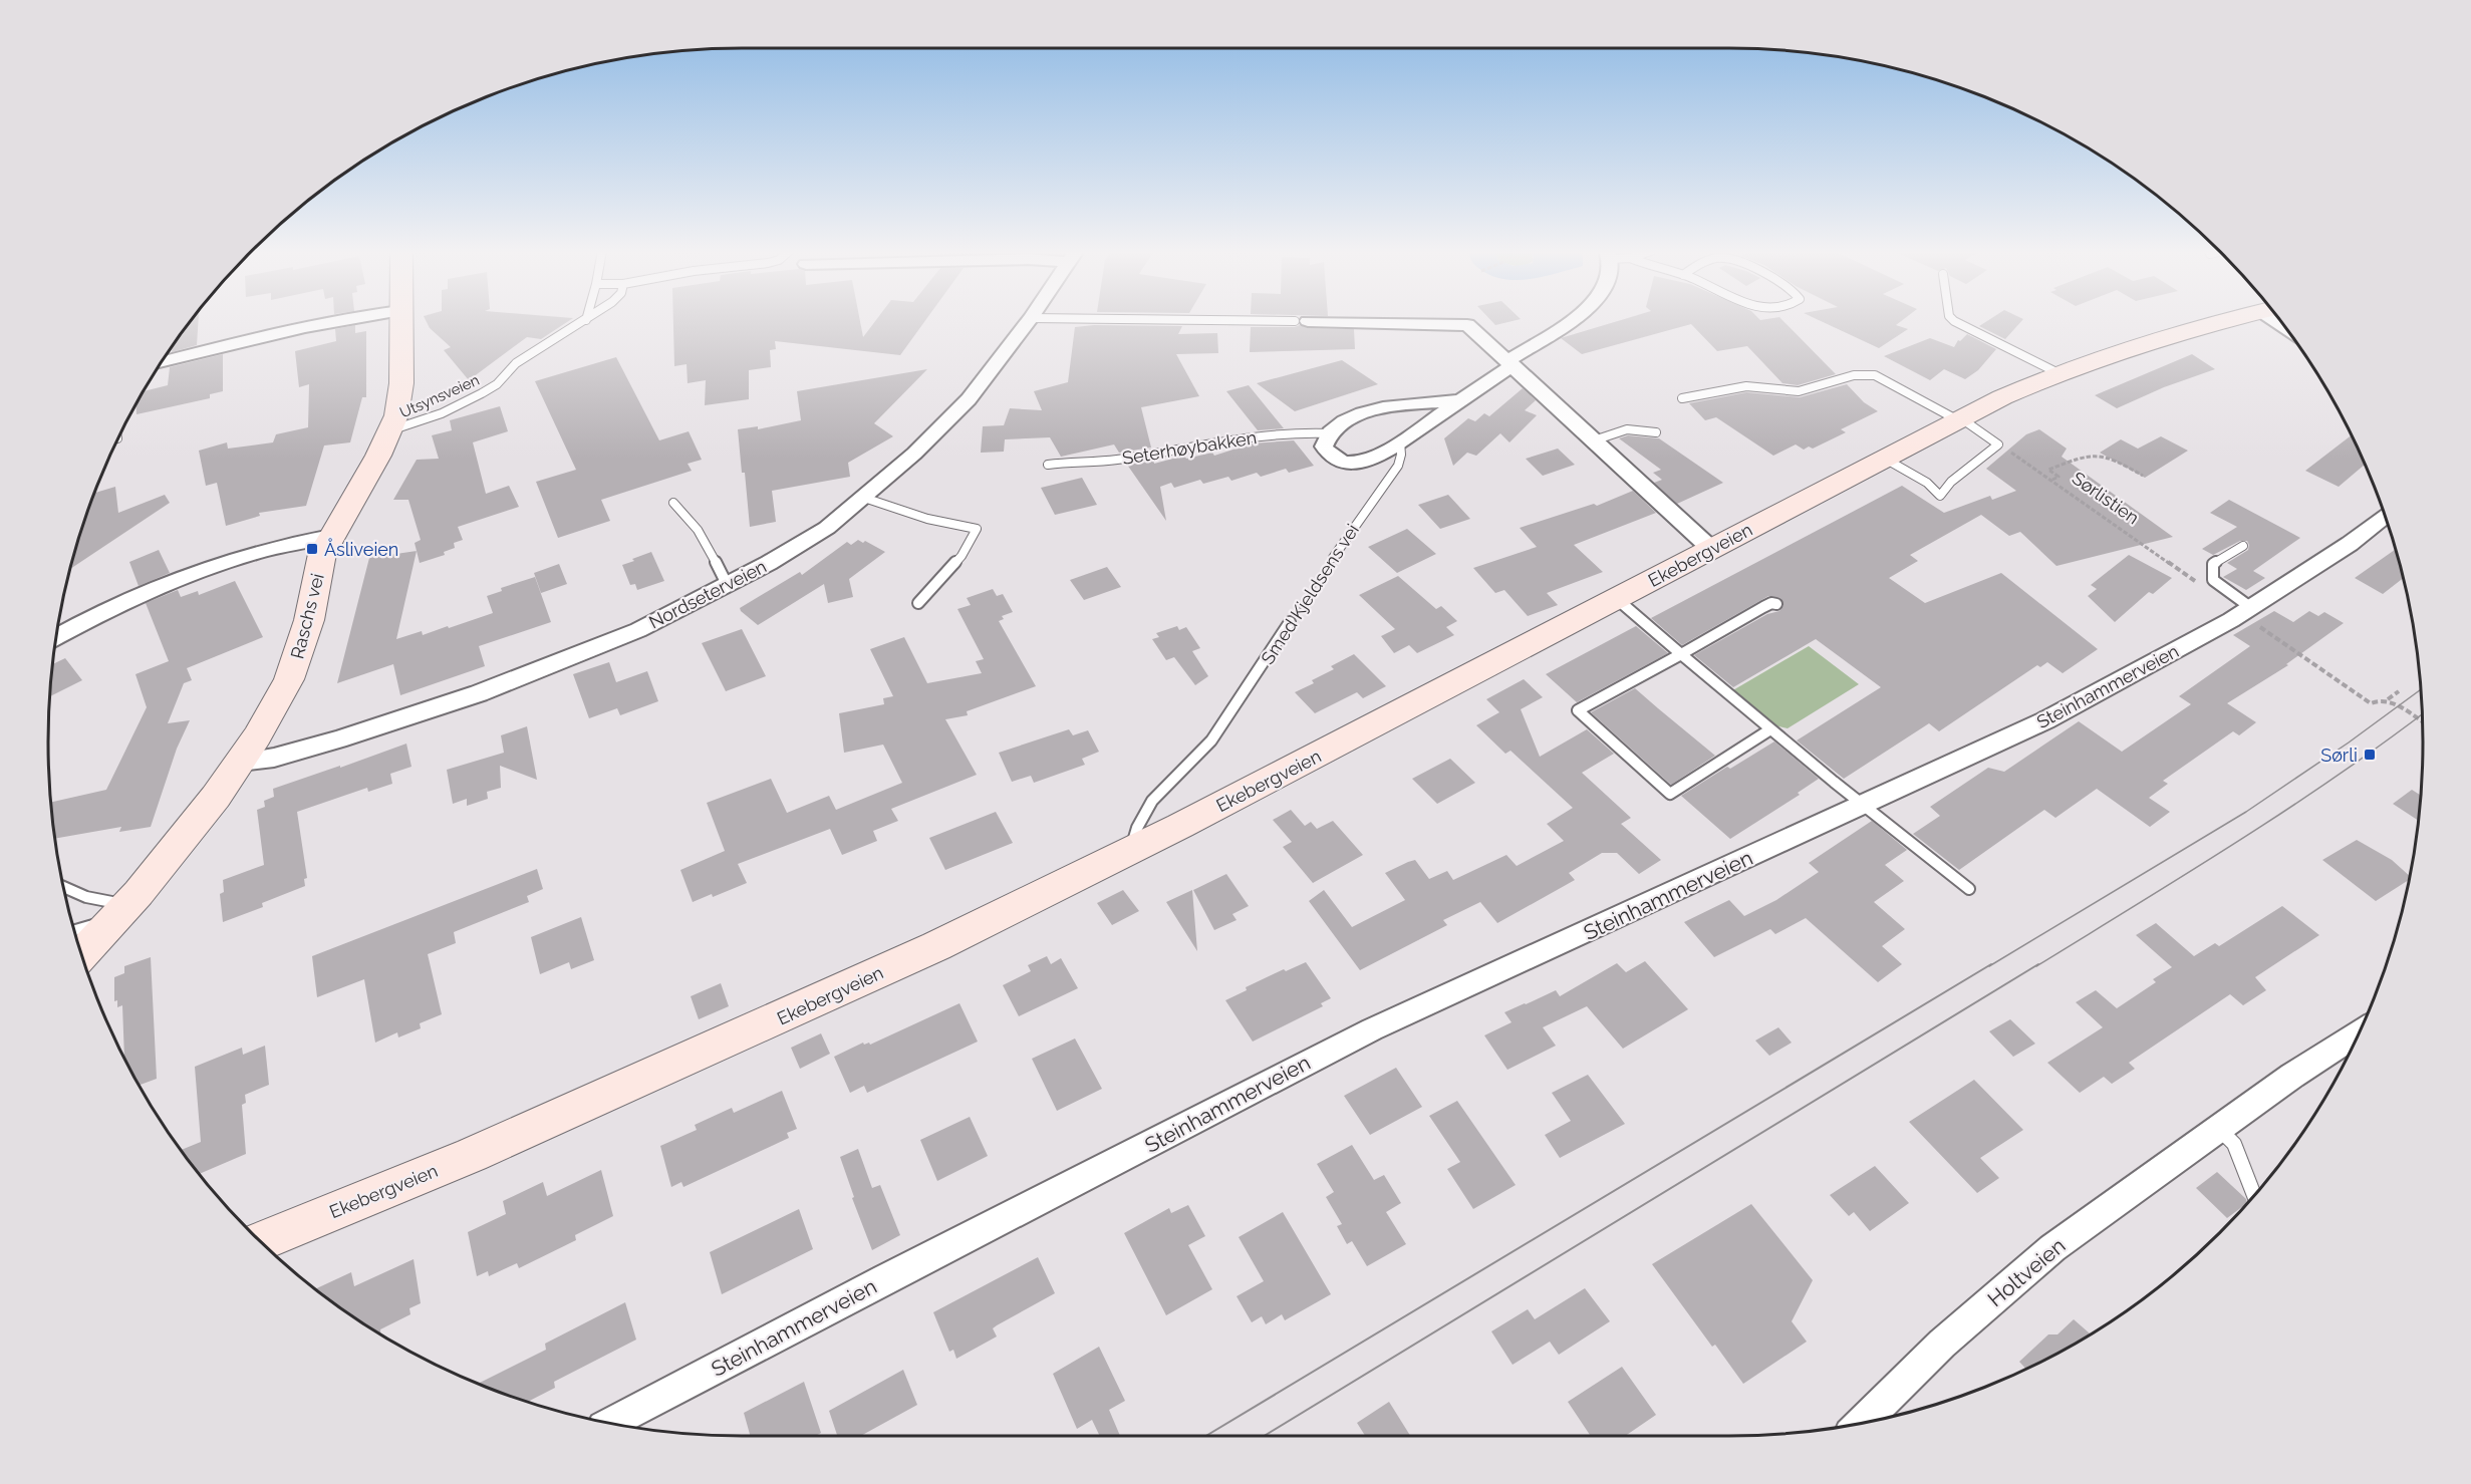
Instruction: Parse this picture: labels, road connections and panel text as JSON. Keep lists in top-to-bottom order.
{
  "streets": {
    "main road": ["Ekebergveien", "Raschs vei"],
    "street": ["Nordseterveien", "Steinhammerveien", "Holtveien"],
    "lane": ["Utsynsveien", "Seterhøybakken", "Smed Kjeldsens vei"],
    "path": ["Sørlistien"]
  },
  "crossings": [
    ["Utsynsveien", "Raschs vei"],
    ["Ekebergveien", "Smed Kjeldsens vei"],
    ["Nordseterveien", "Raschs vei"]
  ],
  "places": {
    "transit": ["Åsliveien", "Sørli"]
  }
}
